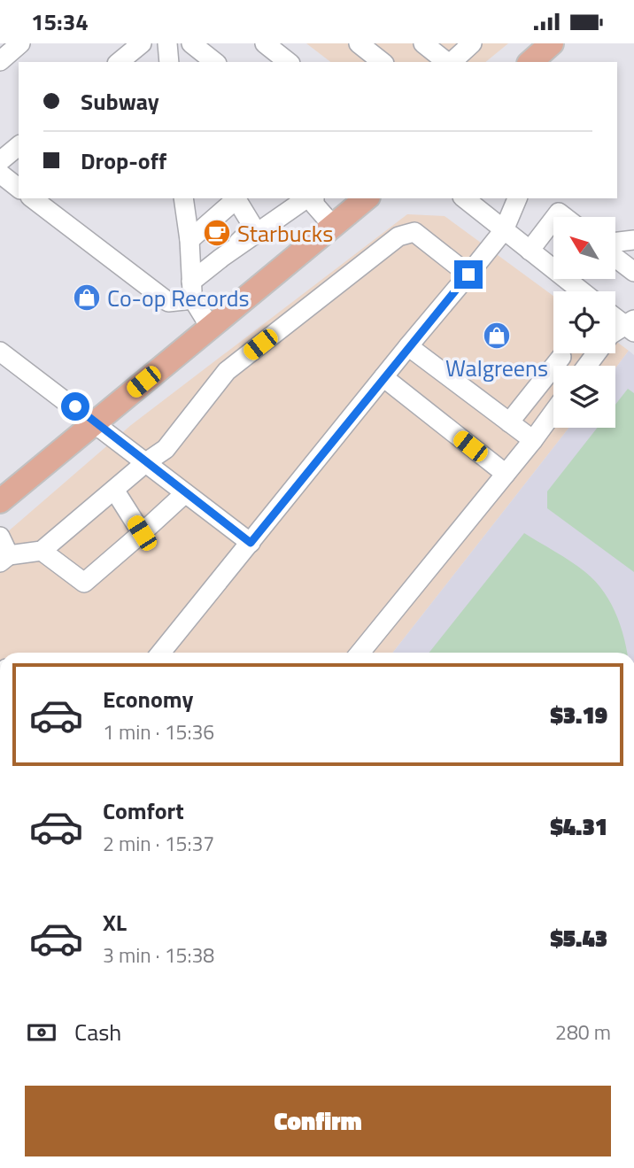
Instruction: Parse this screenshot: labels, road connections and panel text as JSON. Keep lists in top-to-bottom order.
{
  "places": {
    "cafe": ["Starbucks"],
    "shop": ["Co-op Records", "Walgreens"]
  },
  "north": "top left",
  "page": {
    "status": "15:34",
    "banner": ["Subway", "Drop-off"],
    "list": [
      {
        "name": "Economy",
        "note": "1 min · 15:36",
        "value": "$3.19"
      },
      {
        "name": "Comfort",
        "note": "2 min · 15:37",
        "value": "$4.31"
      },
      {
        "name": "XL",
        "note": "3 min · 15:38",
        "value": "$5.43"
      }
    ],
    "pay": ["Cash", "280 m"],
    "buttons": "Confirm"
  }
}
